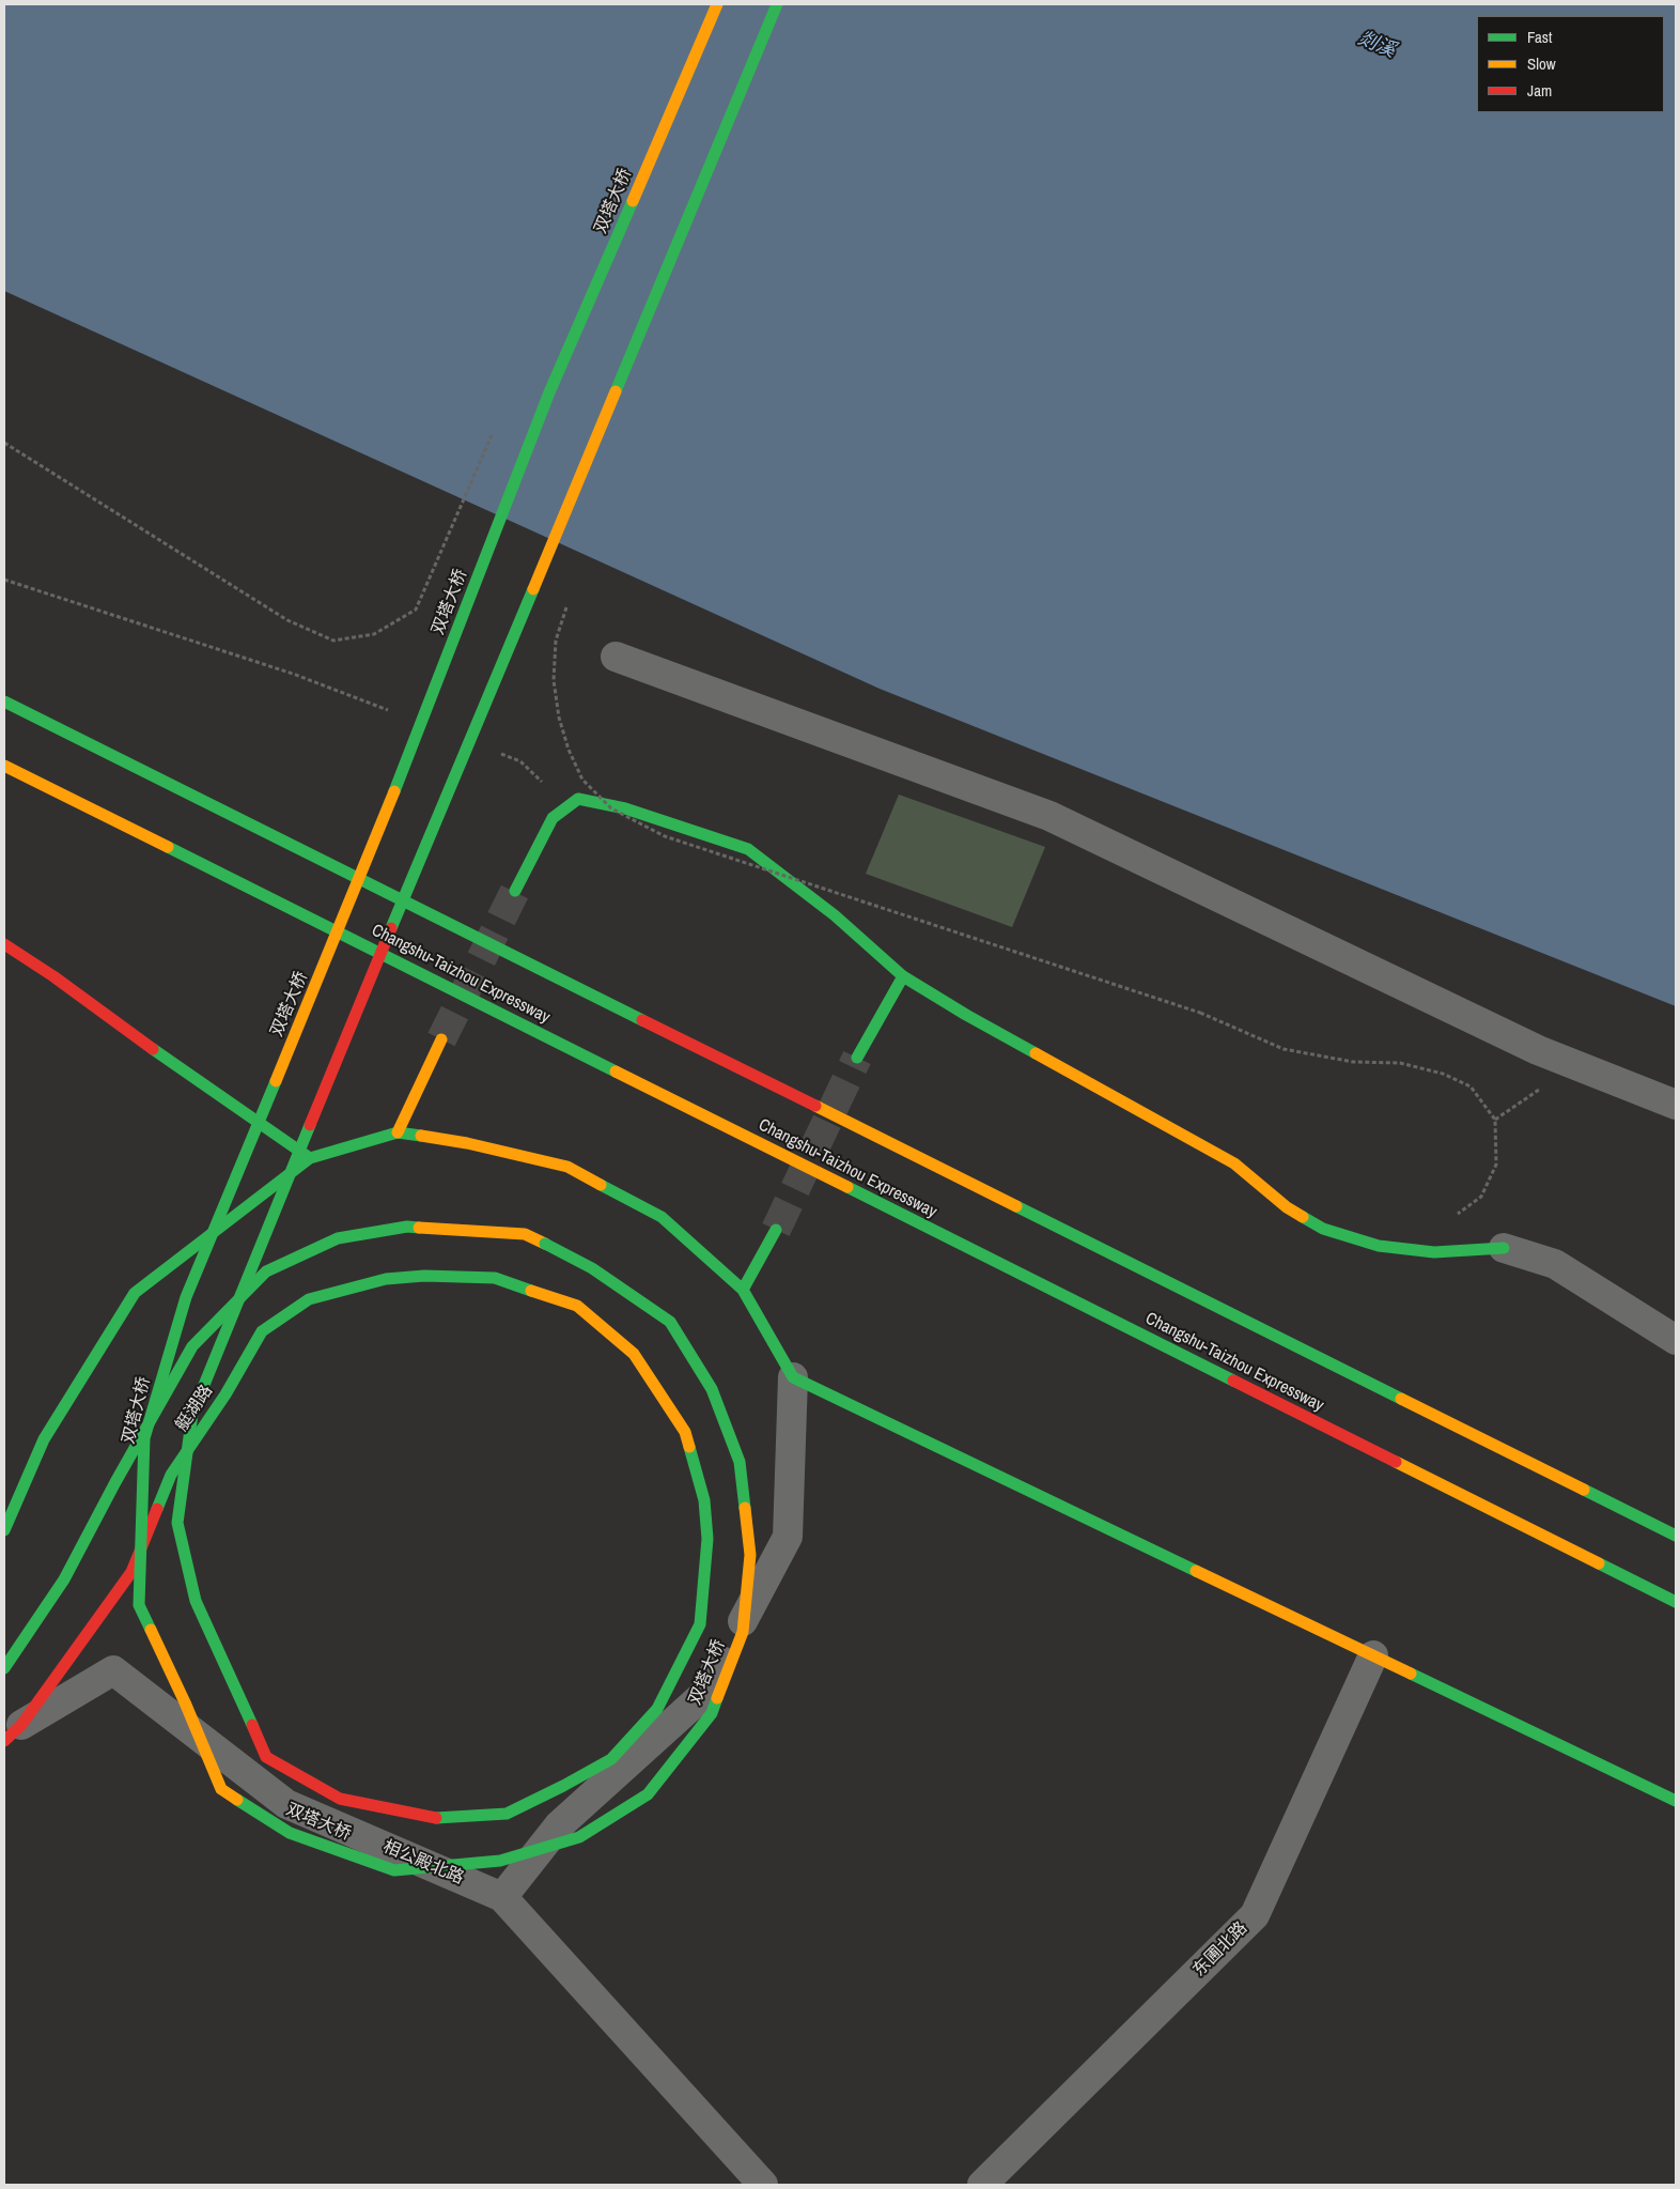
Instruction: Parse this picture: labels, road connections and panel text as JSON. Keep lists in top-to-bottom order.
{
  "streets": {
    "main road": ["双塔大桥", "Changshu-Taizhou Expressway", "艇湖路"],
    "street": ["相公殿北路", "东圃北路"]
  },
  "crossings": [
    ["双塔大桥", "艇湖路"],
    ["艇湖路", "相公殿北路"]
  ],
  "water": ["剡溪"],
  "legend": ["Fast", "Slow", "Jam"]
}
